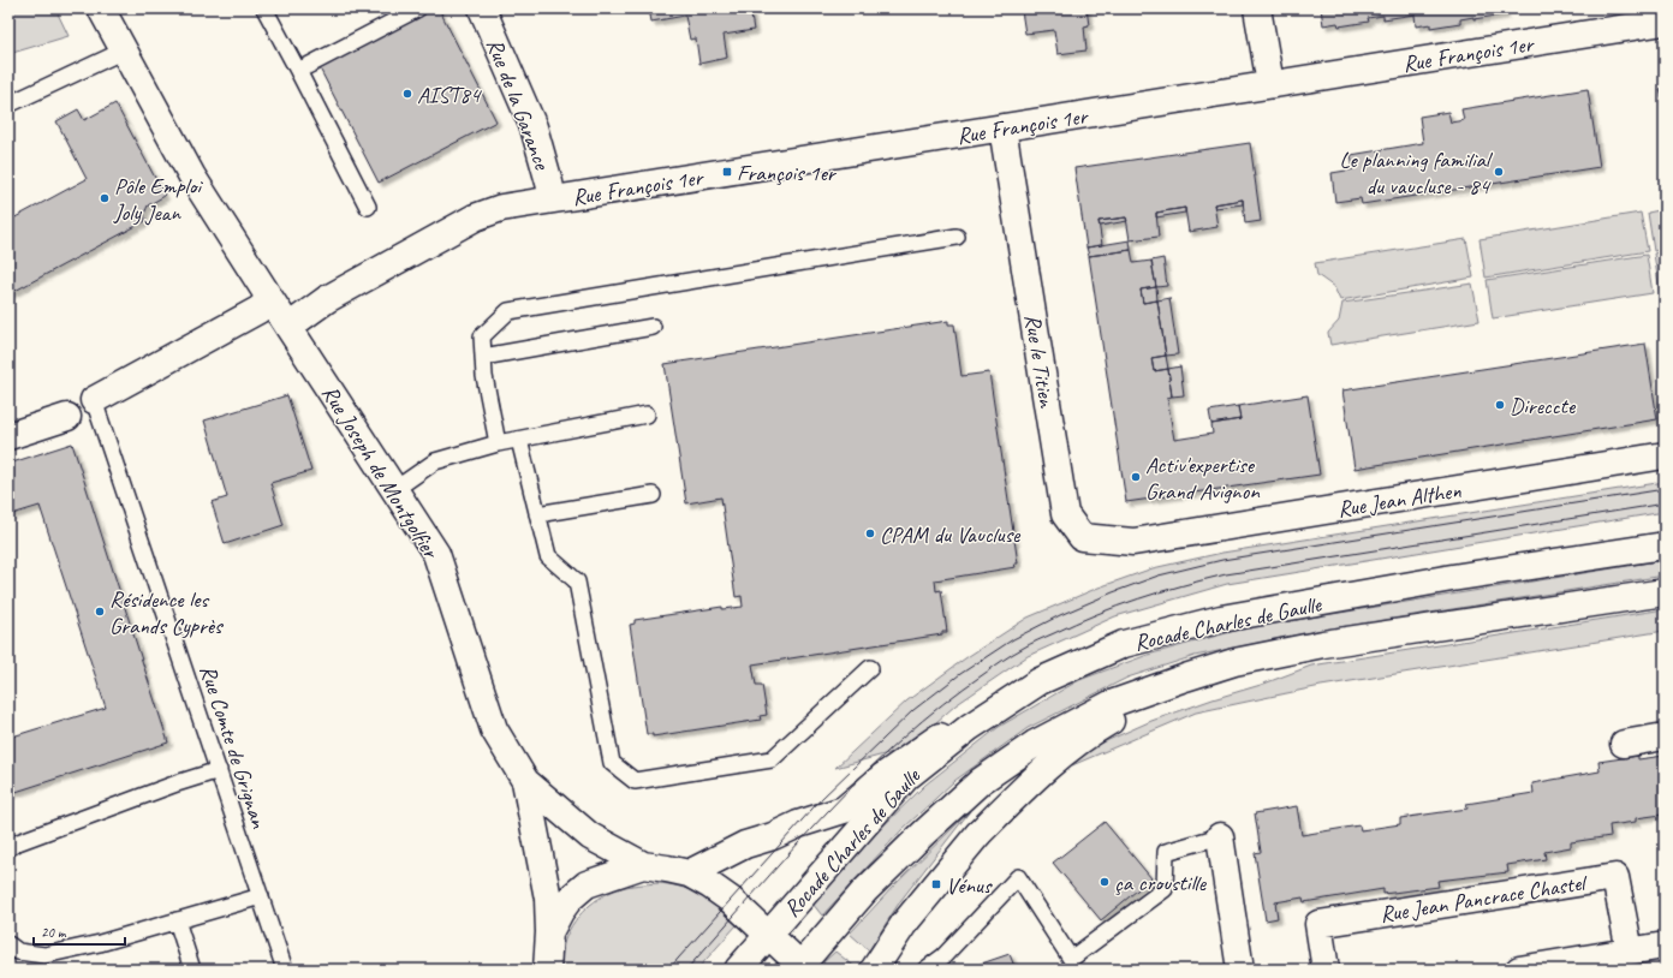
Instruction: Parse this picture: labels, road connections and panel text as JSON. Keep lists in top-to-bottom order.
{
  "streets": {
    "street": [
      "Rue François 1er",
      "Rue de la Garance",
      "Rue le Titien",
      "Rue Joseph de Montgolfier",
      "Rue Jean Althen",
      "Rocade Charles de Gaulle",
      "Rue Jean Pancrace Chastel"
    ],
    "lane": ["Rue Comte de Grignan"]
  },
  "crossings": [
    ["Rue François 1er", "Rue de la Garance"],
    ["Rue François 1er", "Rue le Titien"],
    ["Rue François 1er", "Rue Joseph de Montgolfier"],
    ["Rue le Titien", "Rue Jean Althen"]
  ],
  "places": {
    "other": [
      "AIST84",
      "Le planning familial du vaucluse - 84",
      "Pôle Emploi Joly Jean",
      "Direccte",
      "Activ'expertise Grand Avignon",
      "CPAM du Vaucluse",
      "Résidence les Grands Cyprès",
      "ça croustille"
    ],
    "transit": ["François 1er", "Vénus"]
  },
  "scale_bar": "20 m"
}
